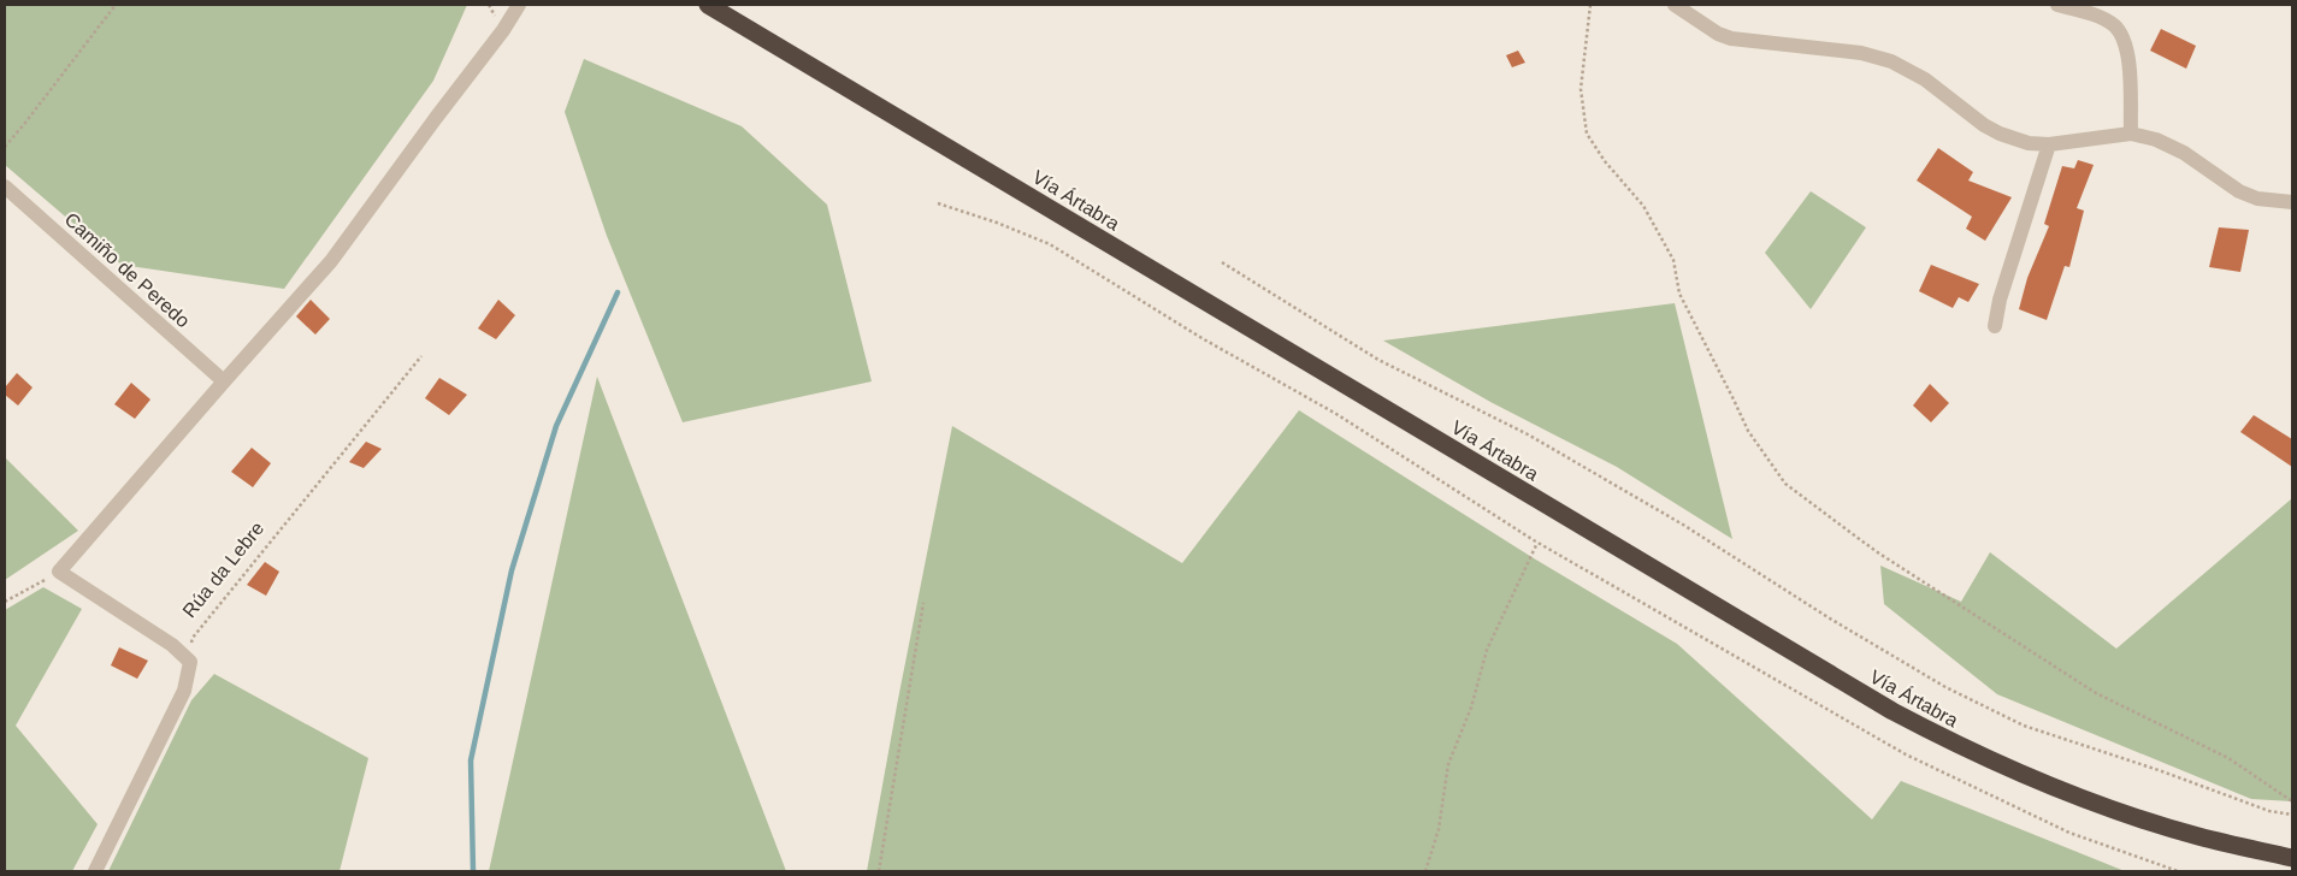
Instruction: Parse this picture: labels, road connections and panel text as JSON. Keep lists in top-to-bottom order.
{
  "streets": {
    "highway": ["Vía Ártabra"],
    "street": ["Camiño de Peredo"],
    "path": ["Rúa da Lebre"]
  }
}
